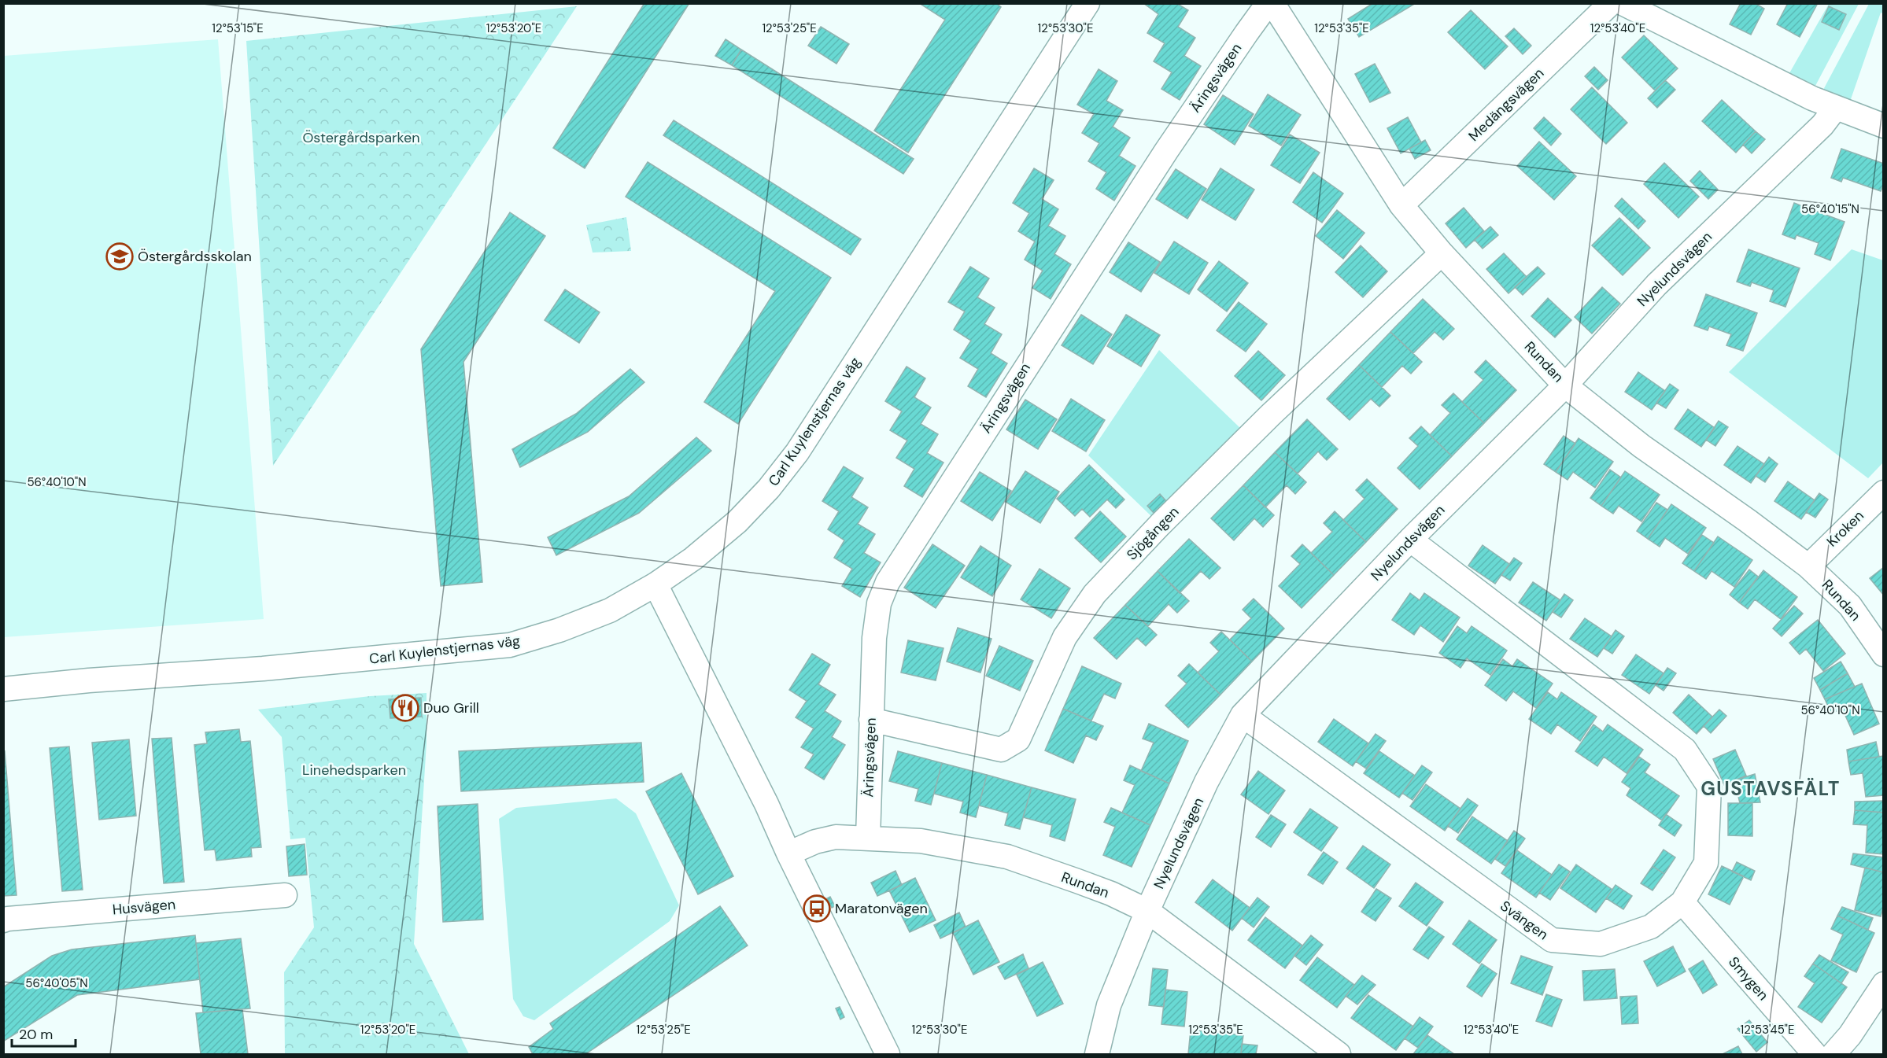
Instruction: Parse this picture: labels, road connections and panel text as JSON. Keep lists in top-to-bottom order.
{
  "streets": {
    "street": [
      "Äringsvägen",
      "Medängsvägen",
      "Nyelundsvägen",
      "Rundan",
      "Carl Kuylenstjernas väg",
      "Kroken",
      "Sjögången",
      "Husvägen",
      "Svängen",
      "Smygen"
    ]
  },
  "crossings": [
    ["Äringsvägen", "Rundan"],
    ["Äringsvägen", "Sjögången"],
    ["Medängsvägen", "Rundan"],
    ["Nyelundsvägen", "Rundan"],
    ["Nyelundsvägen", "Svängen"],
    ["Rundan", "Kroken"],
    ["Rundan", "Sjögången"],
    ["Svängen", "Smygen"]
  ],
  "districts": ["GUSTAVSFÄLT"],
  "parks": ["Östergårdsparken", "Linehedsparken"],
  "places": {
    "school or university": ["Östergårdsskolan"],
    "restaurant": ["Duo Grill"],
    "bus stop": ["Maratonvägen"]
  },
  "scale_bar": "20 m",
  "coordinates": [
    "12°53'15\"E",
    "12°53'20\"E",
    "12°53'25\"E",
    "12°53'30\"E",
    "12°53'35\"E",
    "12°53'40\"E",
    "56°40'15\"N",
    "56°40'10\"N",
    "56°40'05\"N",
    "12°53'45\"E"
  ]
}
